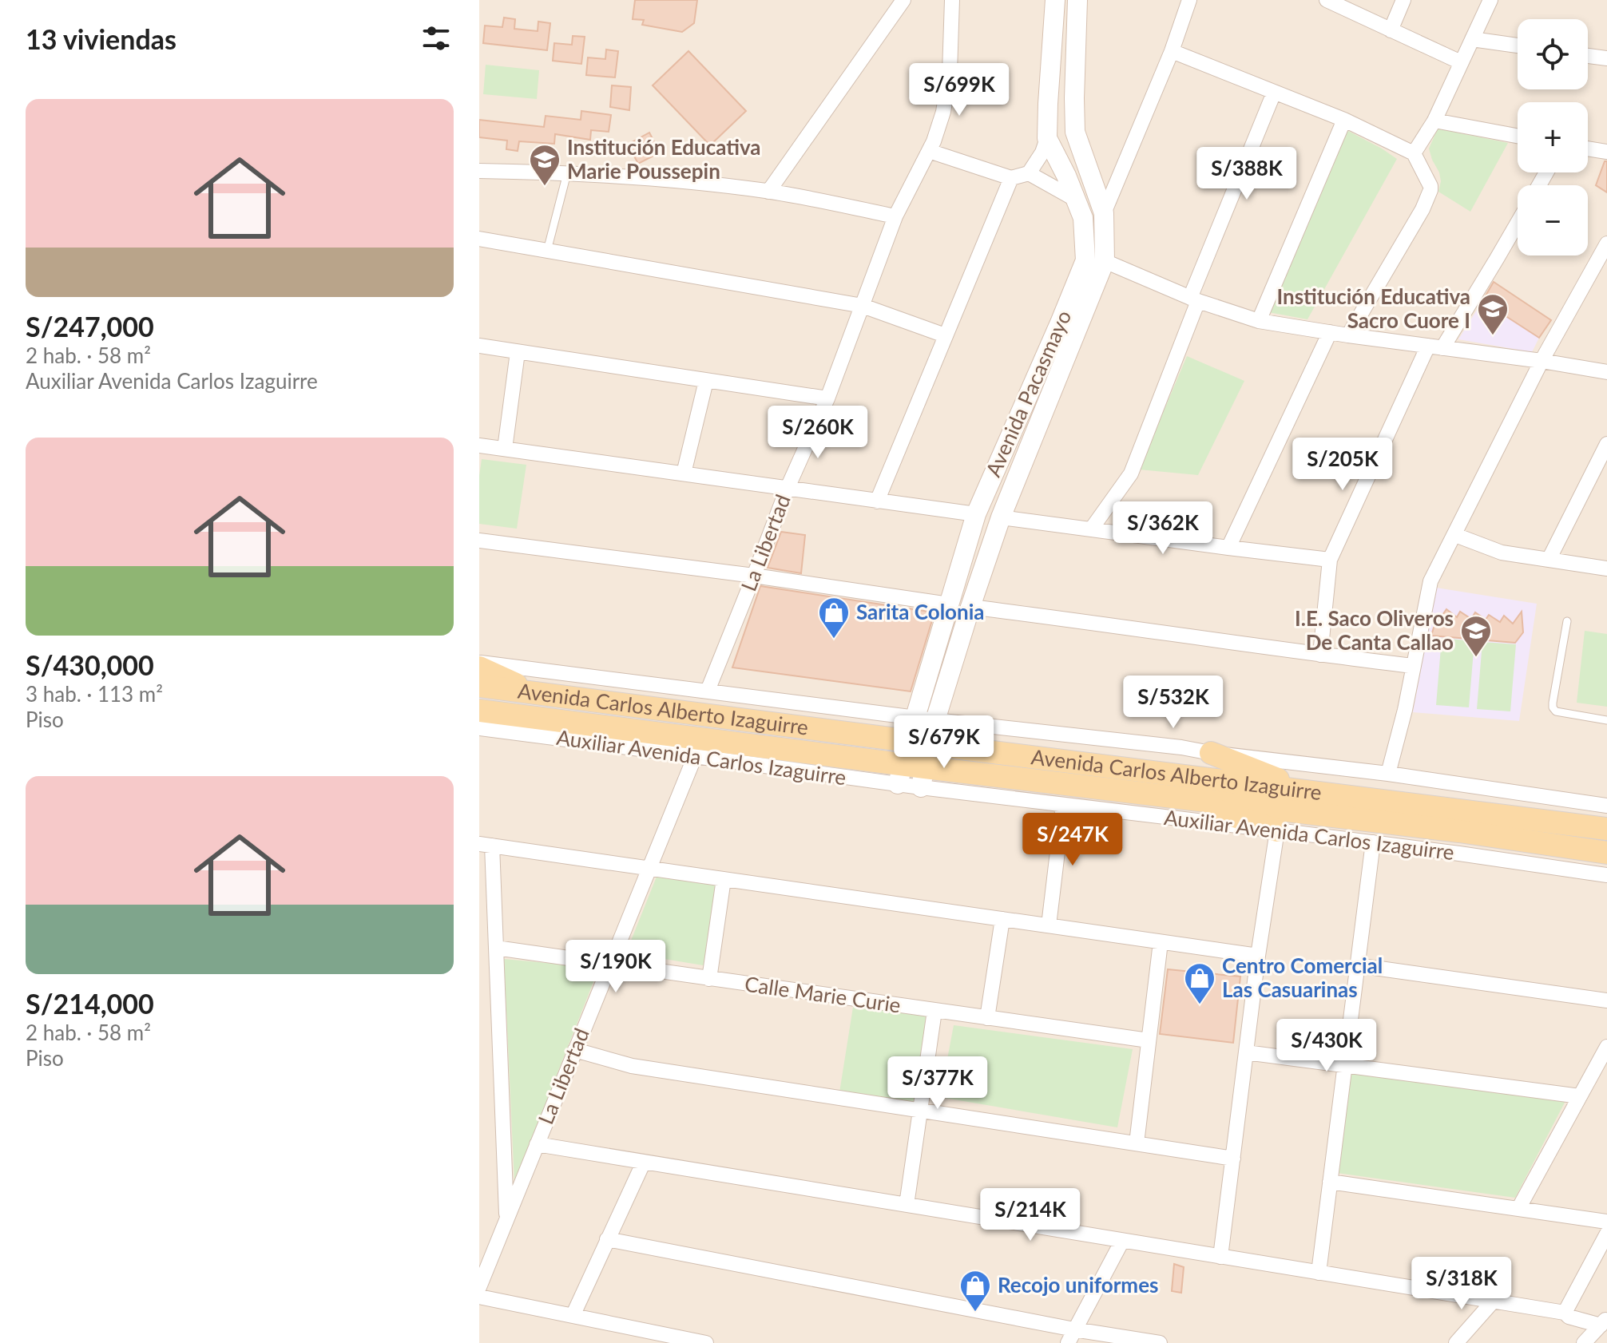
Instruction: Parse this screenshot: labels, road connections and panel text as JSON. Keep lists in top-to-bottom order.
{
  "streets": {
    "main road": ["Avenida Pacasmayo", "Avenida Carlos Alberto Izaguirre"],
    "street": ["La Libertad", "Auxiliar Avenida Carlos Izaguirre", "Calle Marie Curie"]
  },
  "crossings": [
    ["Avenida Pacasmayo", "Avenida Carlos Alberto Izaguirre"],
    ["Avenida Pacasmayo", "Auxiliar Avenida Carlos Izaguirre"],
    ["La Libertad", "Auxiliar Avenida Carlos Izaguirre"],
    ["La Libertad", "Calle Marie Curie"],
    ["Avenida Carlos Alberto Izaguirre", "Auxiliar Avenida Carlos Izaguirre"]
  ],
  "places": {
    "school or university": ["Institución Educativa Marie Poussepin", "Institución Educativa Sacro Cuore I", "I.E. Saco Oliveros De Canta Callao"],
    "shop": ["Sarita Colonia", "Centro Comercial Las Casuarinas", "Recojo uniformes"]
  },
  "page": {
    "heading": "13 viviendas",
    "map_buttons": ["+", "−"],
    "price": [
      "S/699K",
      "S/388K",
      "S/260K",
      "S/205K",
      "S/362K",
      "S/532K",
      "S/679K",
      "S/247K",
      "S/190K",
      "S/430K",
      "S/377K",
      "S/214K",
      "S/318K"
    ],
    "list": [
      {
        "name": "S/247,000",
        "note": "2 hab. · 58 m² · Auxiliar Avenida Carlos Izaguirre"
      },
      {
        "name": "S/430,000",
        "note": "3 hab. · 113 m² · Piso"
      },
      {
        "name": "S/214,000",
        "note": "2 hab. · 58 m² · Piso"
      }
    ]
  }
}
